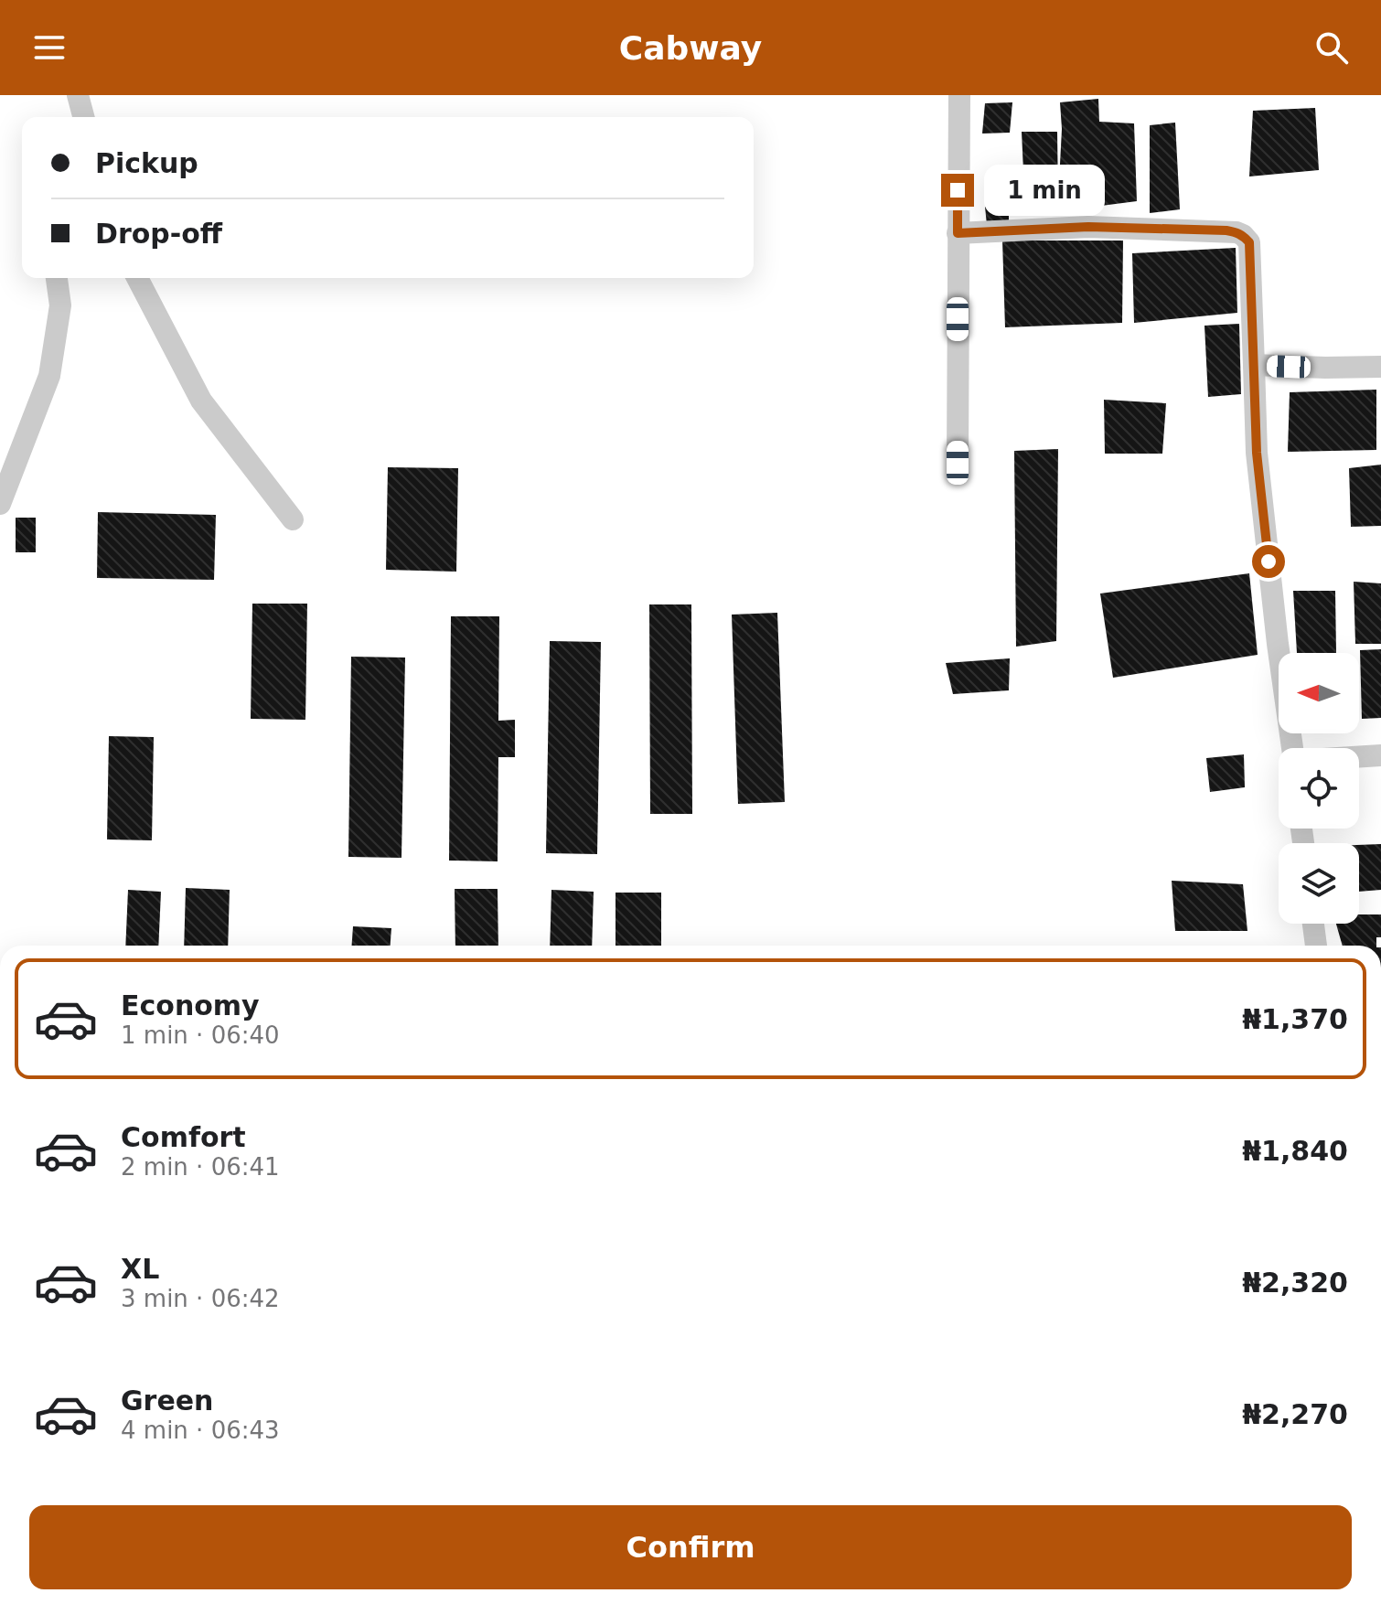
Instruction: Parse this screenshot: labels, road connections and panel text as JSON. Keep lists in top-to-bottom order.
{
  "north": "left",
  "page": {
    "header": "Cabway",
    "banner": ["Pickup", "Drop-off"],
    "bubble": "1 min",
    "list": [
      {
        "name": "Economy",
        "note": "1 min · 06:40",
        "value": "₦1,370"
      },
      {
        "name": "Comfort",
        "note": "2 min · 06:41",
        "value": "₦1,840"
      },
      {
        "name": "XL",
        "note": "3 min · 06:42",
        "value": "₦2,320"
      },
      {
        "name": "Green",
        "note": "4 min · 06:43",
        "value": "₦2,270"
      }
    ],
    "buttons": "Confirm"
  }
}
